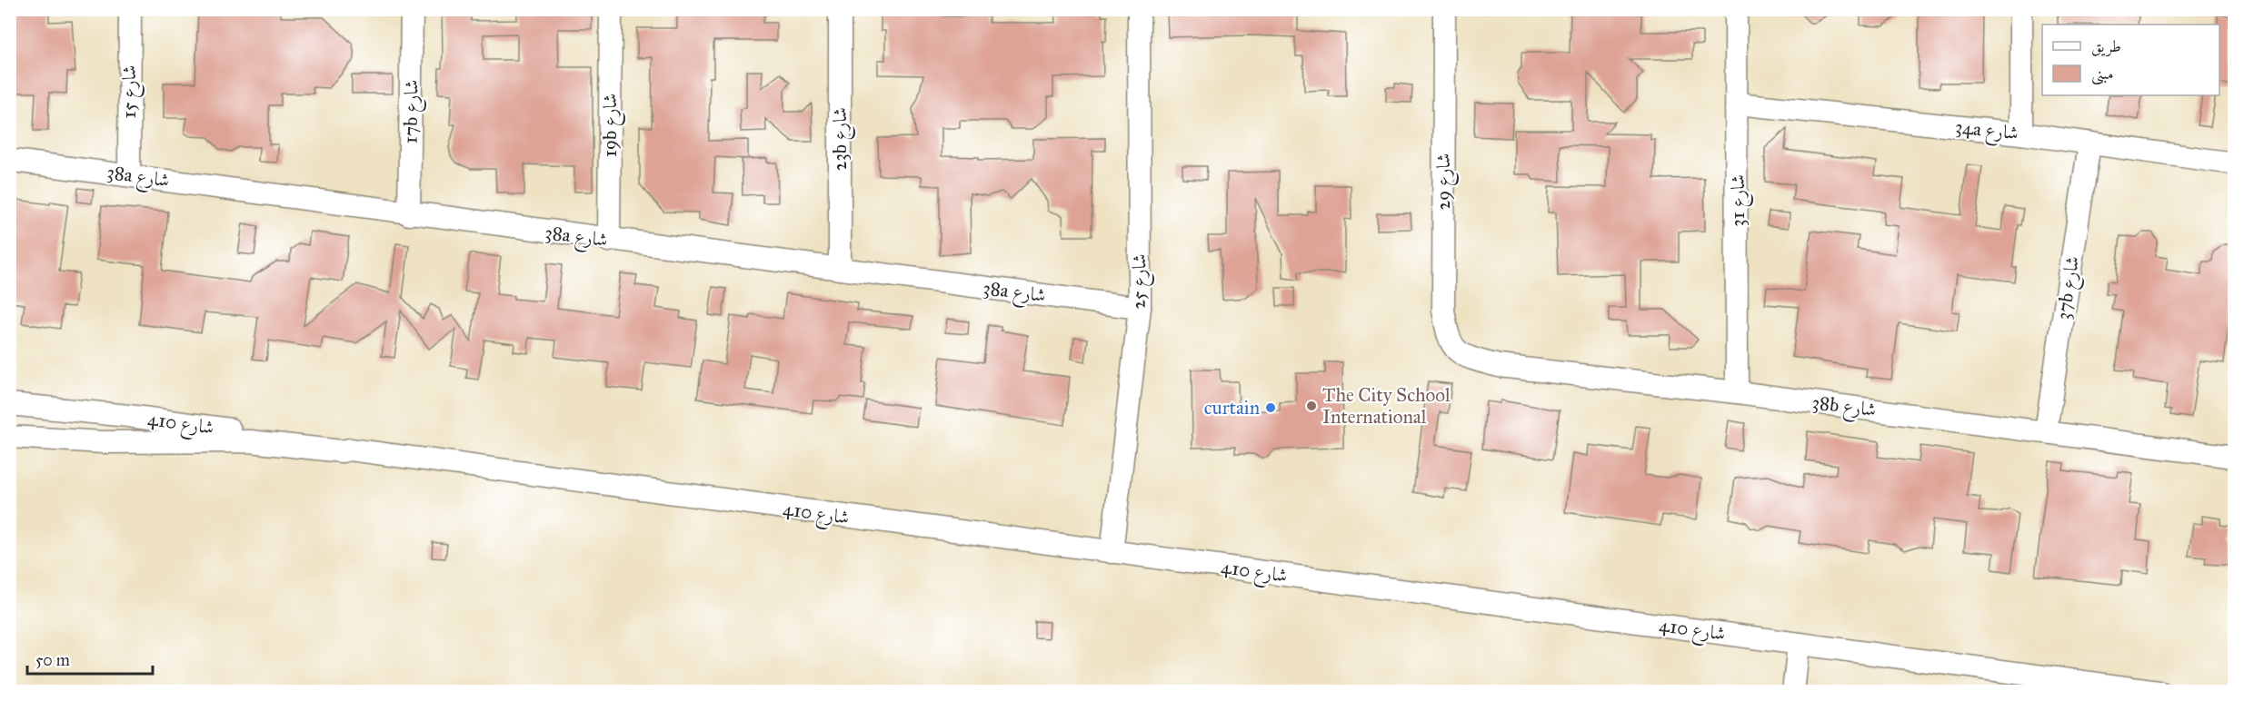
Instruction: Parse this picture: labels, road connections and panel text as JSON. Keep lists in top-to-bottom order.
{
  "streets": {
    "street": [
      "شارع 15",
      "17b شارع",
      "19b شارع",
      "34a شارع",
      "23b شارع",
      "38a شارع",
      "شارع 29",
      "شارع 31",
      "شارع 25",
      "37b شارع",
      "38b شارع",
      "شارع 410"
    ]
  },
  "crossings": [
    ["شارع 15", "38a شارع"],
    ["17b شارع", "38a شارع"],
    ["19b شارع", "38a شارع"],
    ["34a شارع", "شارع 31"],
    ["34a شارع", "37b شارع"],
    ["23b شارع", "38a شارع"],
    ["38a شارع", "شارع 25"],
    ["شارع 29", "38b شارع"],
    ["شارع 31", "38b شارع"],
    ["شارع 25", "شارع 410"],
    ["37b شارع", "38b شارع"]
  ],
  "places": ["The City School International", "curtain"],
  "legend": ["طريق", "مبنى"],
  "scale_bar": "50 m"
}
